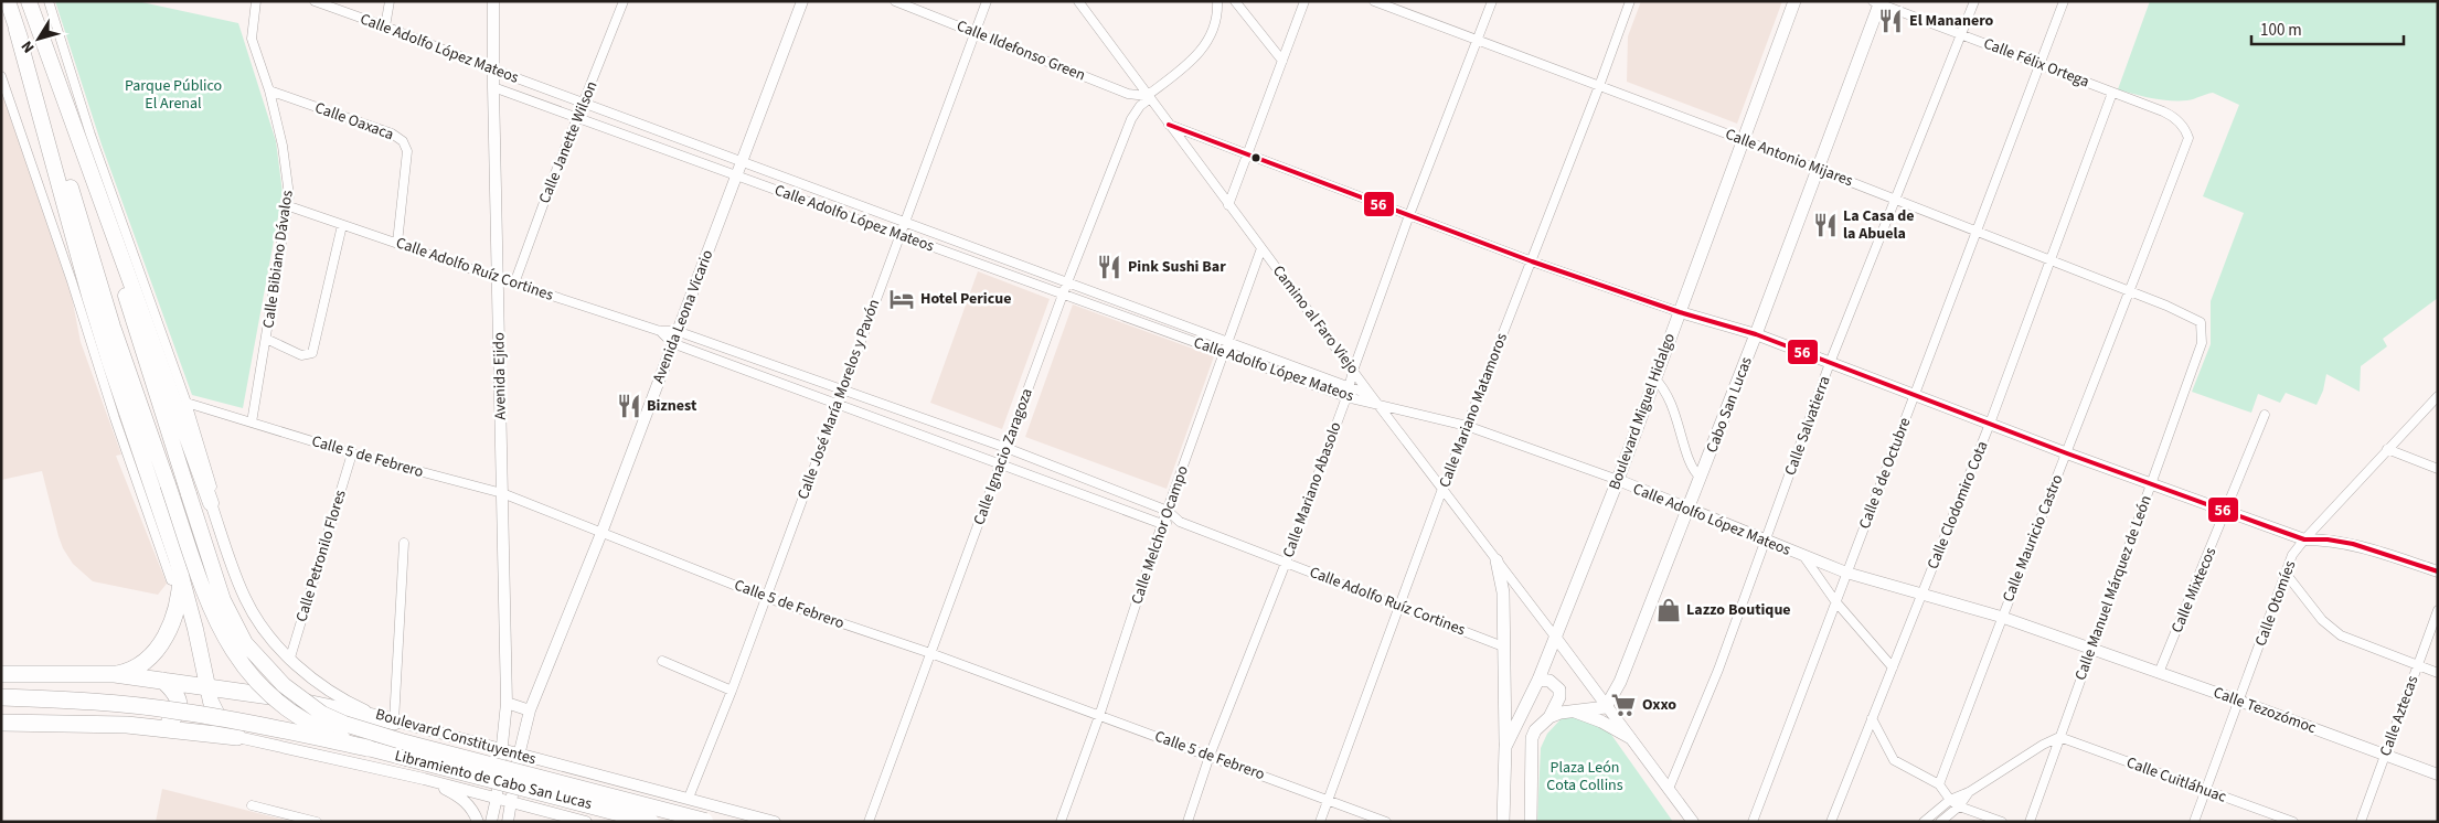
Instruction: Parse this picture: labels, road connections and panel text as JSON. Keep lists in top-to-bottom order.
{
  "streets": {
    "highway": ["Boulevard Constituyentes", "Libramiento de Cabo San Lucas"],
    "main road": ["Cabo San Lucas", "Boulevard Miguel Hidalgo"],
    "street": [
      "Calle Adolfo López Mateos",
      "Calle Ildefonso Green",
      "Calle Félix Ortega",
      "Calle Oaxaca",
      "Calle Janette Wilson",
      "Calle Antonio Mijares",
      "Calle Bibiano Dávalos",
      "Calle Adolfo Ruíz Cortines",
      "Avenida Leona Vicario",
      "Camino al Faro Viejo",
      "Avenida Ejido",
      "Calle José María Morelos y Pavón",
      "Calle Mariano Matamoros",
      "Calle Salvatierra",
      "Calle 5 de Febrero",
      "Calle Ignacio Zaragoza",
      "Calle 8 de Octubre",
      "Calle Mariano Abasolo",
      "Calle Clodomiro Cota",
      "Calle Melchor Ocampo",
      "Calle Mauricio Castro",
      "Calle Petronilo Flores",
      "Calle Manuel Márquez de León",
      "Calle Mixtecos",
      "Calle Otomíes",
      "Calle Tezozómoc",
      "Calle Aztecas",
      "Calle Cuitláhuac"
    ]
  },
  "crossings": [
    ["Calle Adolfo López Mateos", "Calle Janette Wilson"],
    ["Calle Adolfo López Mateos", "Avenida Leona Vicario"],
    ["Calle Adolfo López Mateos", "Camino al Faro Viejo"],
    ["Calle Adolfo López Mateos", "Avenida Ejido"],
    ["Calle Adolfo López Mateos", "Calle José María Morelos y Pavón"],
    ["Calle Adolfo López Mateos", "Cabo San Lucas"],
    ["Calle Adolfo López Mateos", "Calle Mariano Matamoros"],
    ["Calle Adolfo López Mateos", "Boulevard Miguel Hidalgo"],
    ["Calle Adolfo López Mateos", "Calle Salvatierra"],
    ["Calle Adolfo López Mateos", "Calle Ignacio Zaragoza"],
    ["Calle Adolfo López Mateos", "Calle 8 de Octubre"],
    ["Calle Adolfo López Mateos", "Calle Mariano Abasolo"],
    ["Calle Adolfo López Mateos", "Calle Clodomiro Cota"],
    ["Calle Adolfo López Mateos", "Calle Melchor Ocampo"],
    ["Calle Adolfo López Mateos", "Calle Mauricio Castro"],
    ["Calle Adolfo López Mateos", "Calle Manuel Márquez de León"],
    ["Calle Adolfo López Mateos", "Calle Tezozómoc"],
    ["Calle Ildefonso Green", "Camino al Faro Viejo"],
    ["Calle Ildefonso Green", "Calle José María Morelos y Pavón"],
    ["Calle Ildefonso Green", "Calle Ignacio Zaragoza"],
    ["Calle Félix Ortega", "Cabo San Lucas"],
    ["Calle Félix Ortega", "Calle Salvatierra"],
    ["Calle Félix Ortega", "Calle 8 de Octubre"],
    ["Calle Félix Ortega", "Calle Clodomiro Cota"],
    ["Calle Félix Ortega", "Calle Mauricio Castro"],
    ["Calle Oaxaca", "Calle Bibiano Dávalos"],
    ["Calle Oaxaca", "Calle Adolfo Ruíz Cortines"],
    ["Calle Janette Wilson", "Calle Adolfo Ruíz Cortines"],
    ["Calle Antonio Mijares", "Cabo San Lucas"],
    ["Calle Antonio Mijares", "Calle Mariano Matamoros"],
    ["Calle Antonio Mijares", "Boulevard Miguel Hidalgo"],
    ["Calle Antonio Mijares", "Calle Salvatierra"],
    ["Calle Antonio Mijares", "Calle 8 de Octubre"],
    ["Calle Antonio Mijares", "Calle Mariano Abasolo"],
    ["Calle Antonio Mijares", "Calle Clodomiro Cota"],
    ["Calle Antonio Mijares", "Calle Mauricio Castro"],
    ["Calle Antonio Mijares", "Calle Manuel Márquez de León"],
    ["Calle Bibiano Dávalos", "Calle Adolfo Ruíz Cortines"],
    ["Calle Bibiano Dávalos", "Calle 5 de Febrero"],
    ["Calle Adolfo Ruíz Cortines", "Avenida Leona Vicario"],
    ["Calle Adolfo Ruíz Cortines", "Avenida Ejido"],
    ["Calle Adolfo Ruíz Cortines", "Calle José María Morelos y Pavón"],
    ["Calle Adolfo Ruíz Cortines", "Calle Mariano Matamoros"],
    ["Calle Adolfo Ruíz Cortines", "Calle Ignacio Zaragoza"],
    ["Calle Adolfo Ruíz Cortines", "Calle Mariano Abasolo"],
    ["Calle Adolfo Ruíz Cortines", "Calle Melchor Ocampo"],
    ["Avenida Leona Vicario", "Calle 5 de Febrero"],
    ["Avenida Leona Vicario", "Boulevard Constituyentes"],
    ["Camino al Faro Viejo", "Calle Mariano Matamoros"],
    ["Camino al Faro Viejo", "Boulevard Miguel Hidalgo"],
    ["Camino al Faro Viejo", "Calle Ignacio Zaragoza"],
    ["Camino al Faro Viejo", "Calle Mariano Abasolo"],
    ["Camino al Faro Viejo", "Calle Melchor Ocampo"],
    ["Avenida Ejido", "Calle 5 de Febrero"],
    ["Avenida Ejido", "Boulevard Constituyentes"],
    ["Calle José María Morelos y Pavón", "Calle 5 de Febrero"],
    ["Calle José María Morelos y Pavón", "Boulevard Constituyentes"],
    ["Calle Mariano Matamoros", "Calle 5 de Febrero"],
    ["Calle 5 de Febrero", "Calle Ignacio Zaragoza"],
    ["Calle 5 de Febrero", "Calle Mariano Abasolo"],
    ["Calle 5 de Febrero", "Calle Melchor Ocampo"],
    ["Calle 5 de Febrero", "Calle Petronilo Flores"],
    ["Calle Petronilo Flores", "Boulevard Constituyentes"],
    ["Calle Manuel Márquez de León", "Calle Tezozómoc"],
    ["Calle Manuel Márquez de León", "Calle Cuitláhuac"],
    ["Calle Mixtecos", "Calle Tezozómoc"],
    ["Calle Otomíes", "Calle Tezozómoc"],
    ["Calle Otomíes", "Calle Cuitláhuac"],
    ["Calle Tezozómoc", "Calle Aztecas"]
  ],
  "parks": ["Parque Público El Arenal", "Plaza León Cota Collins"],
  "places": {
    "restaurant": [
      "El Mananero",
      "La Casa de la Abuela",
      "Pink Sushi Bar",
      "Biznest"
    ],
    "hotel": ["Hotel Pericue"],
    "shop": ["Lazzo Boutique"],
    "supermarket": ["Oxxo"]
  },
  "lines": ["transit line 56"],
  "scale_bar": "100 m",
  "north": "bottom left"
}
